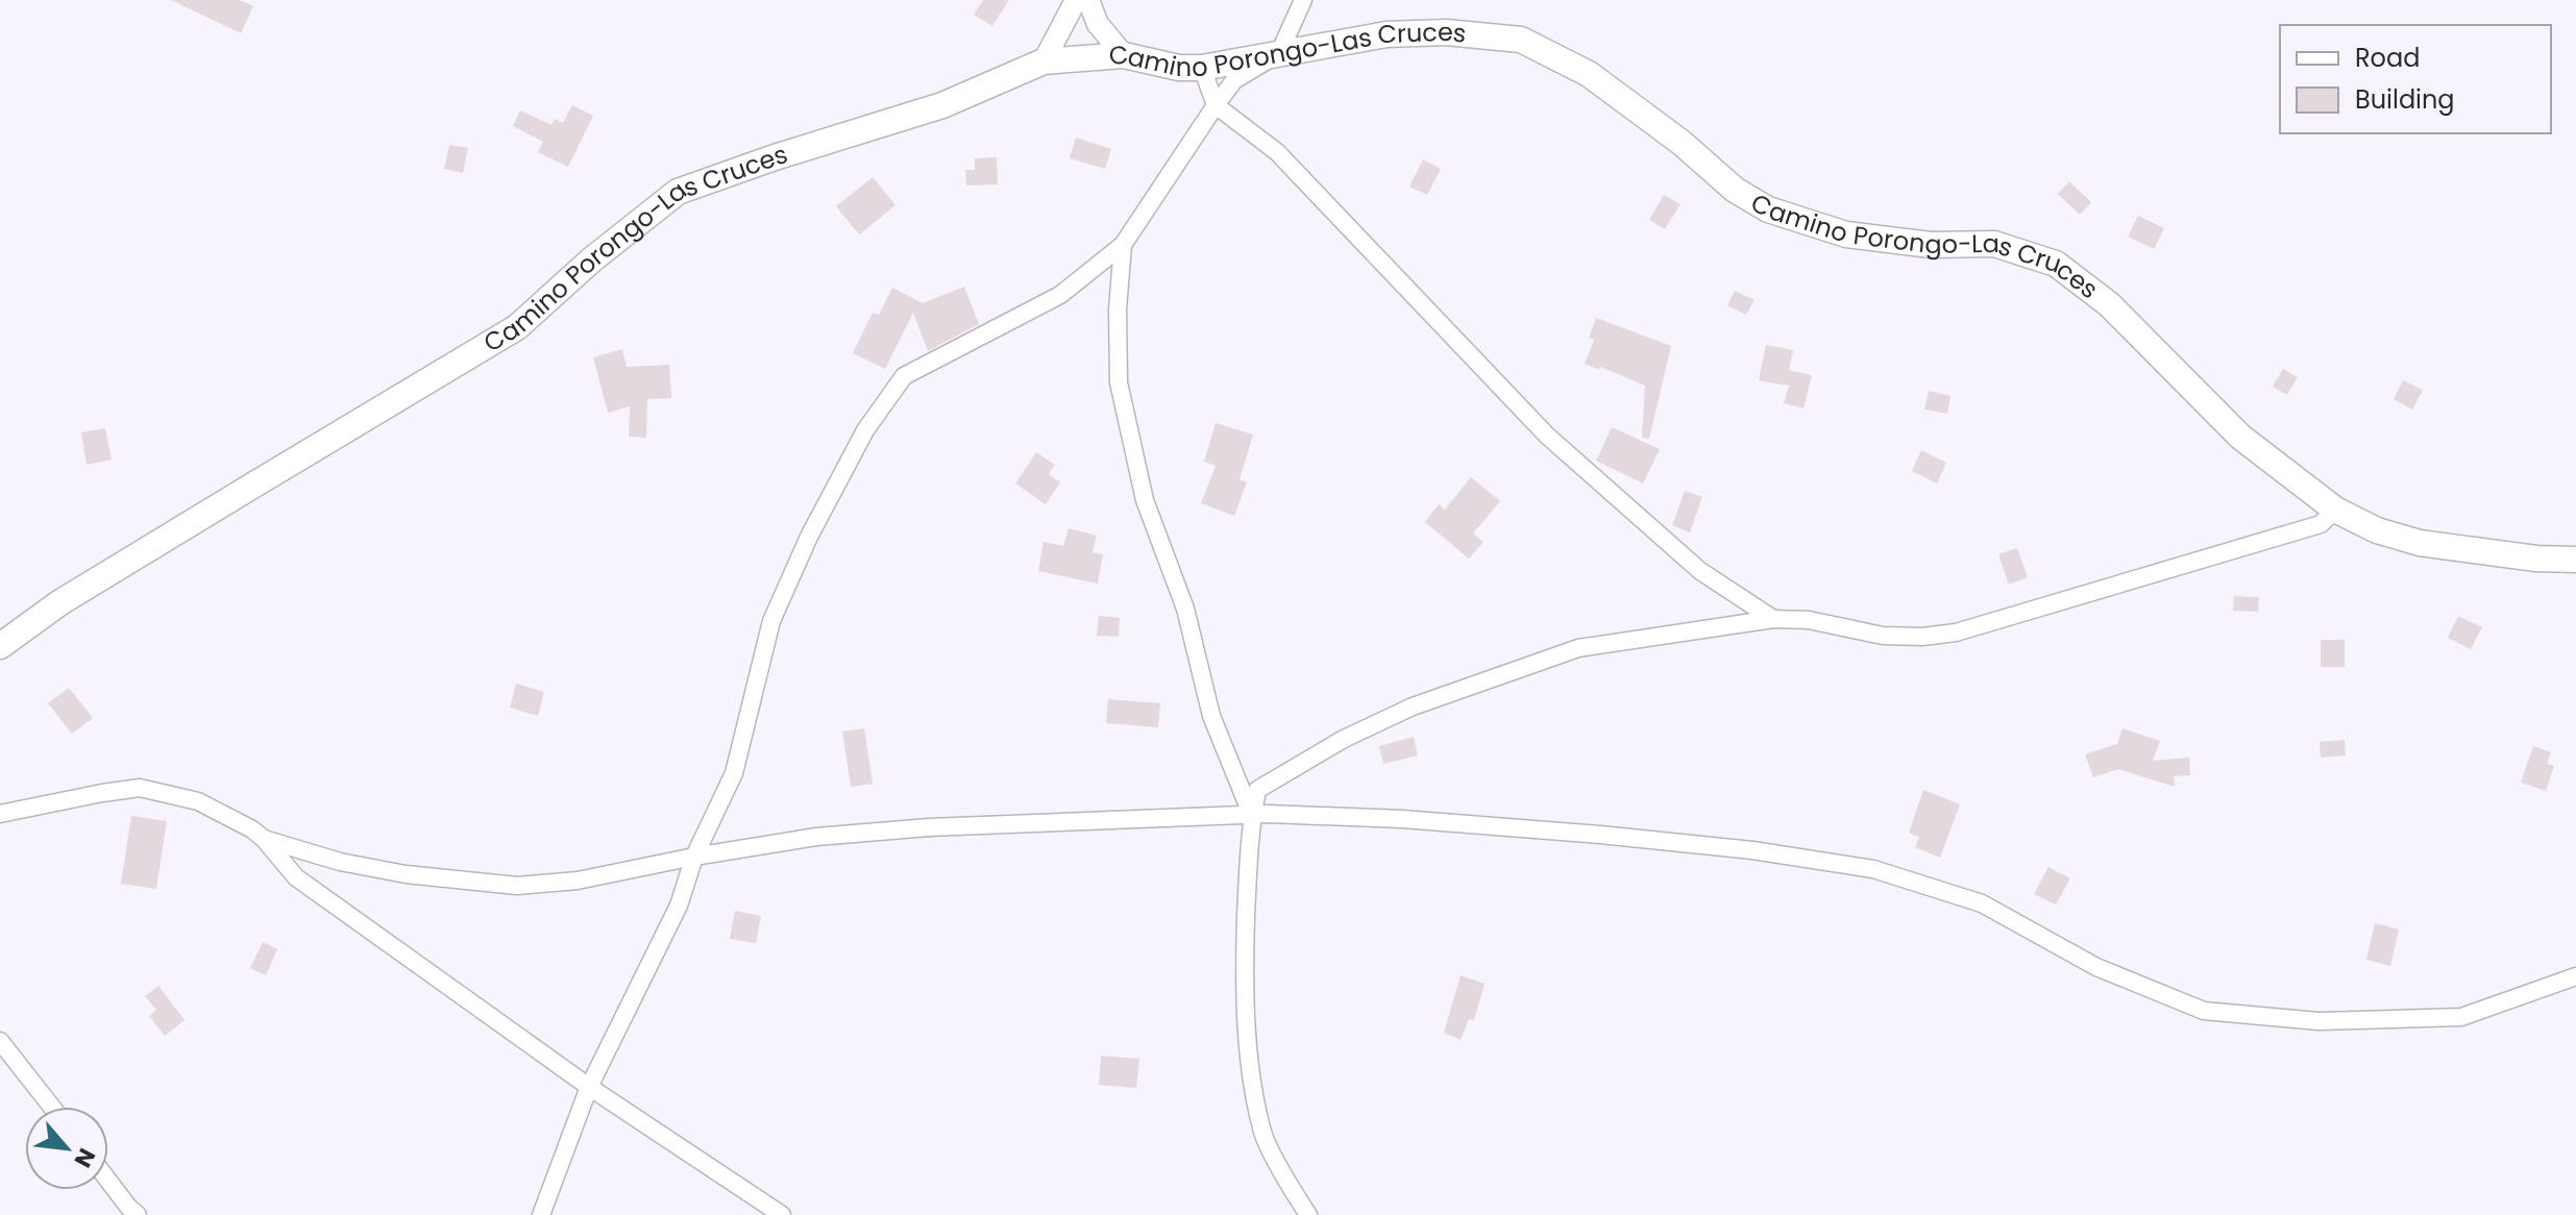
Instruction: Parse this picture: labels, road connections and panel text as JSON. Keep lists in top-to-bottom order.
{
  "streets": {
    "main road": ["Camino Porongo-Las Cruces"]
  },
  "legend": ["Road", "Building"],
  "north": "bottom right"
}
